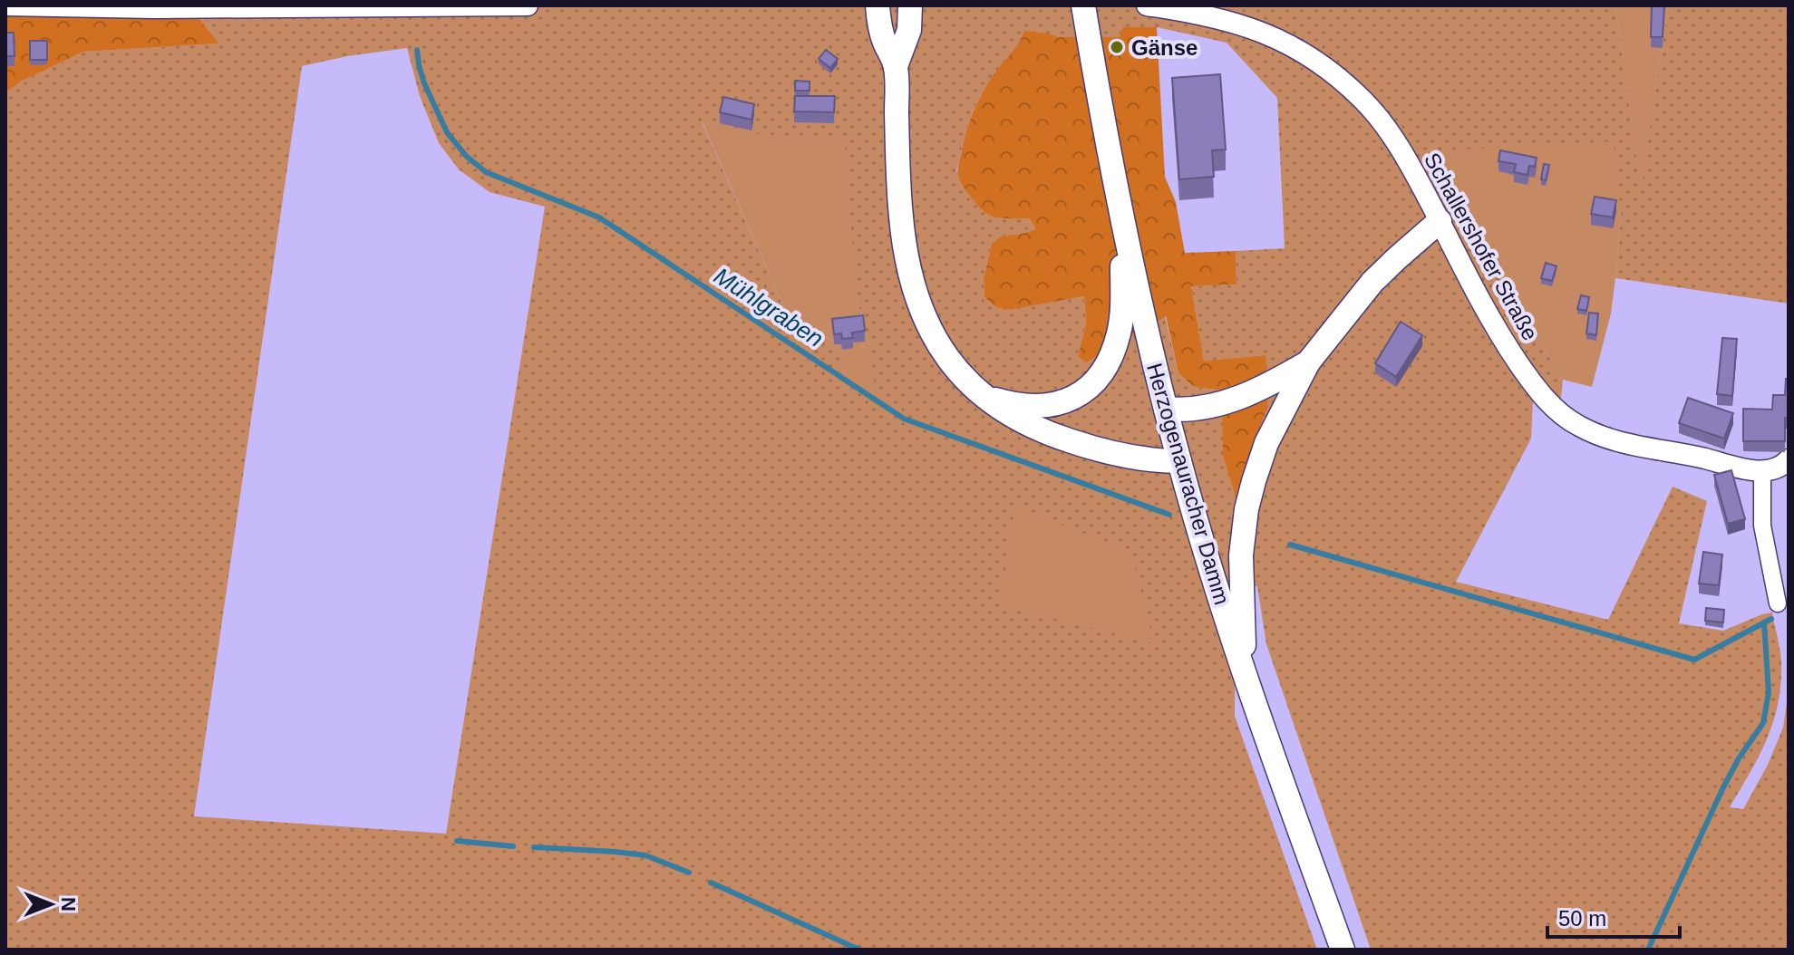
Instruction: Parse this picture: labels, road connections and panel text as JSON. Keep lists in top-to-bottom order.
{
  "streets": {
    "main road": ["Herzogenauracher Damm"],
    "street": ["Schallershofer Straße"]
  },
  "water": ["Mühlgraben"],
  "places": ["Gänse"],
  "scale_bar": "50 m",
  "north": "right"
}
